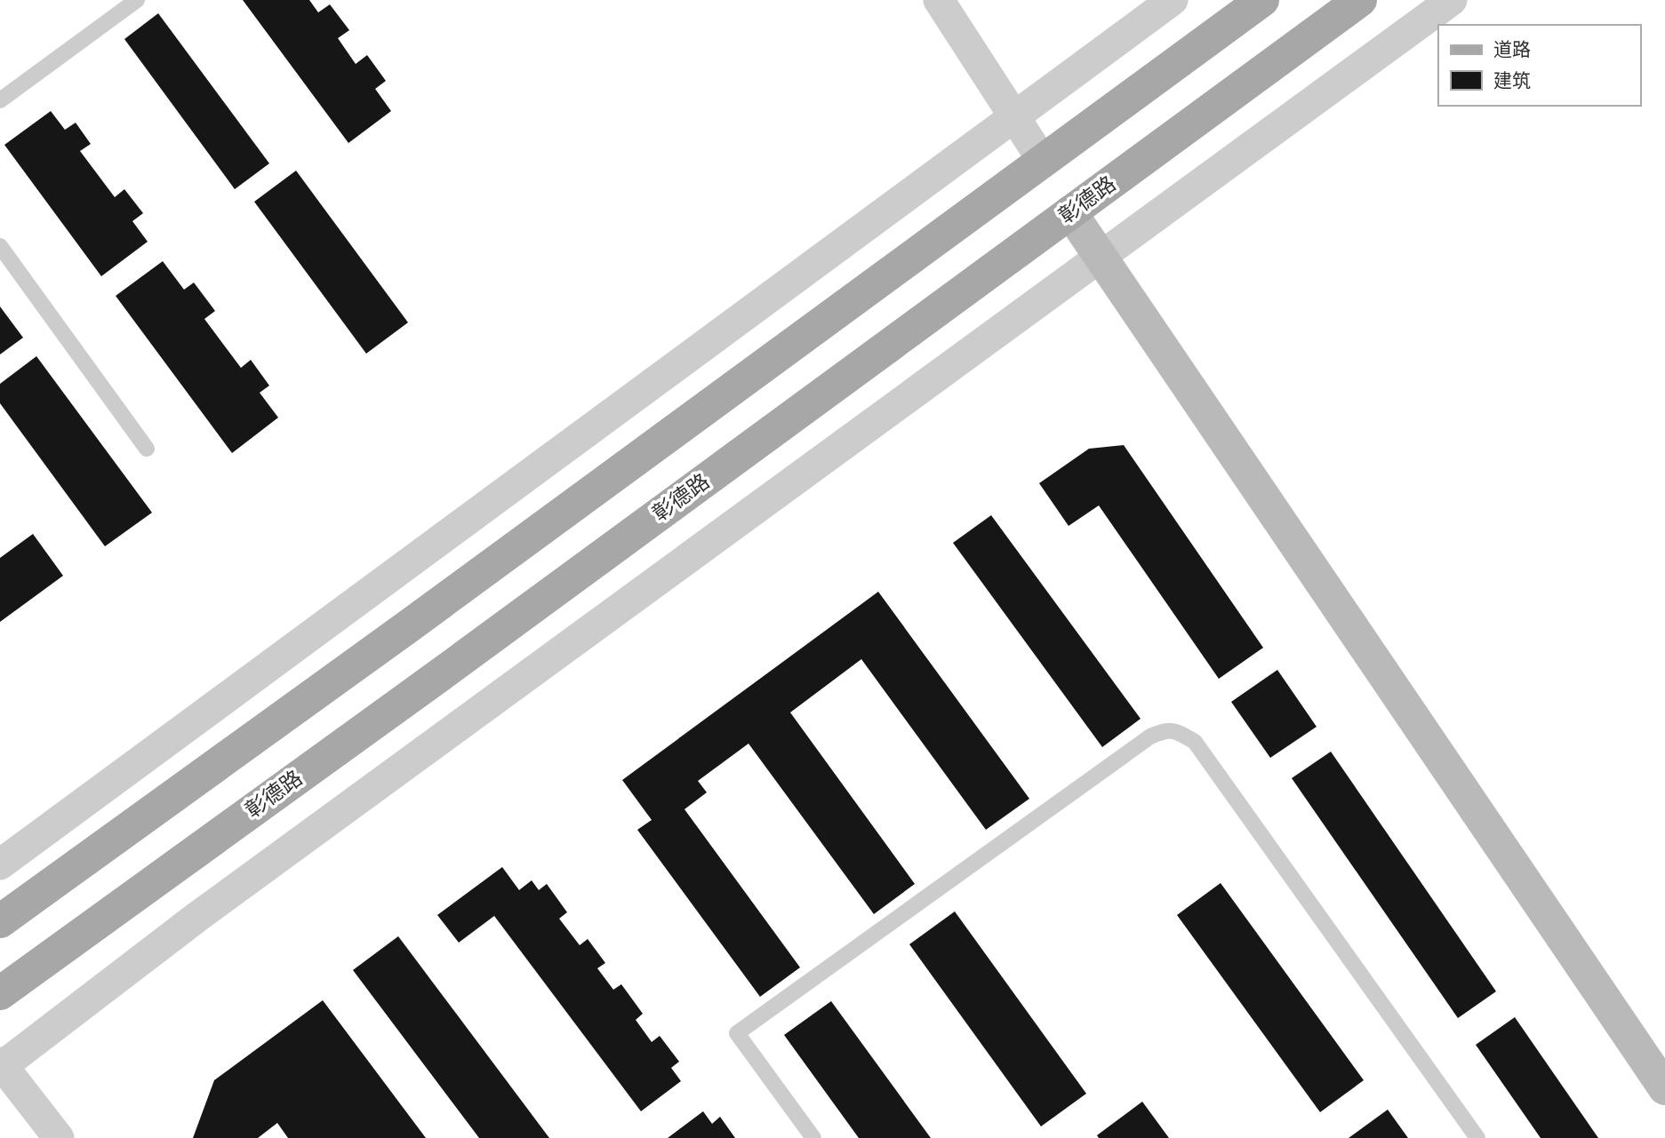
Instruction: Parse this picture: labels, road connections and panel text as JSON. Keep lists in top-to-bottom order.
{
  "streets": {
    "main road": ["彰德路"]
  },
  "legend": ["道路", "建筑"]
}
